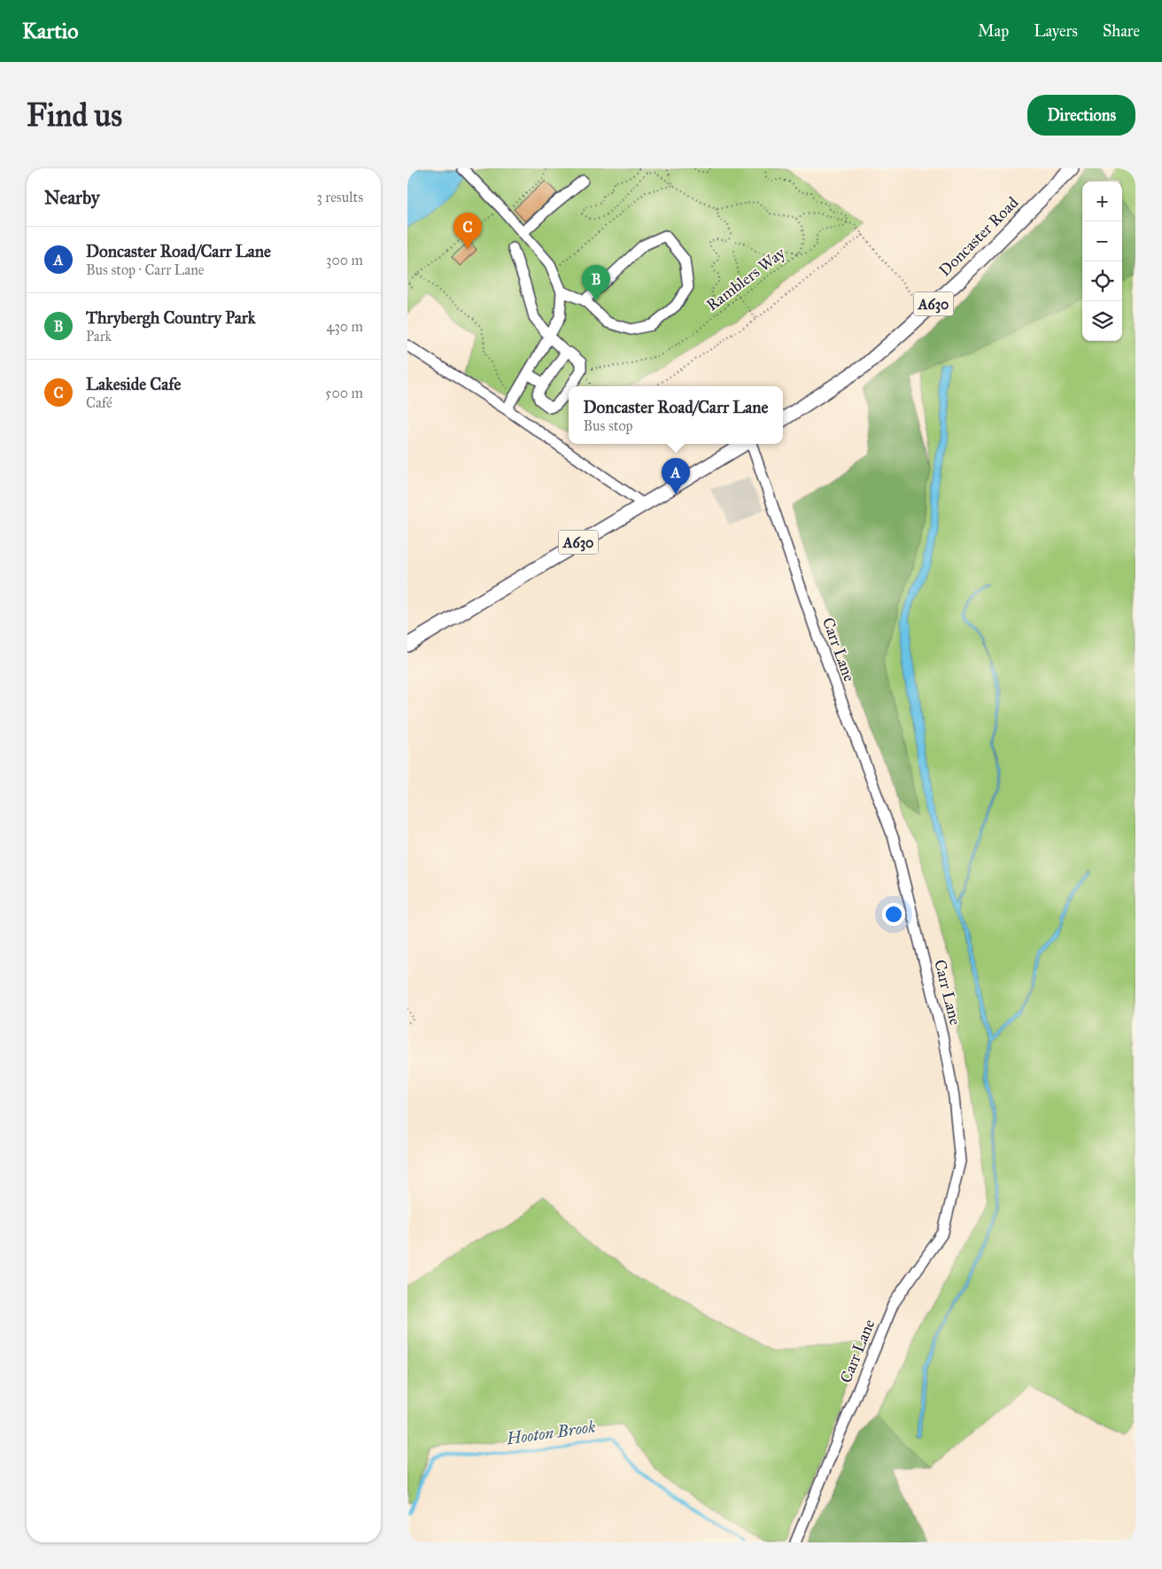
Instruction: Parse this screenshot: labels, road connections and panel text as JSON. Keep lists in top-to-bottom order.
{
  "streets": {
    "main road": ["Doncaster Road", "A630"],
    "street": ["Carr Lane"],
    "path": ["Ramblers Way"]
  },
  "water": ["Hooton Brook"],
  "page": {
    "header": "Kartio",
    "nav": ["Map", "Layers", "Share"],
    "buttons": "Directions",
    "title": "Find us",
    "heading": ["Nearby", "3 results"],
    "map_buttons": ["+", "−"],
    "pins": ["C", "B", "A"],
    "list": [
      {
        "mark": "A",
        "name": "Doncaster Road/Carr Lane",
        "note": "Bus stop · Carr Lane",
        "value": "300 m"
      },
      {
        "mark": "B",
        "name": "Thrybergh Country Park",
        "note": "Park",
        "value": "430 m"
      },
      {
        "mark": "C",
        "name": "Lakeside Cafe",
        "note": "Café",
        "value": "500 m"
      }
    ],
    "popup": ["Doncaster Road/Carr Lane", "Bus stop"]
  }
}
